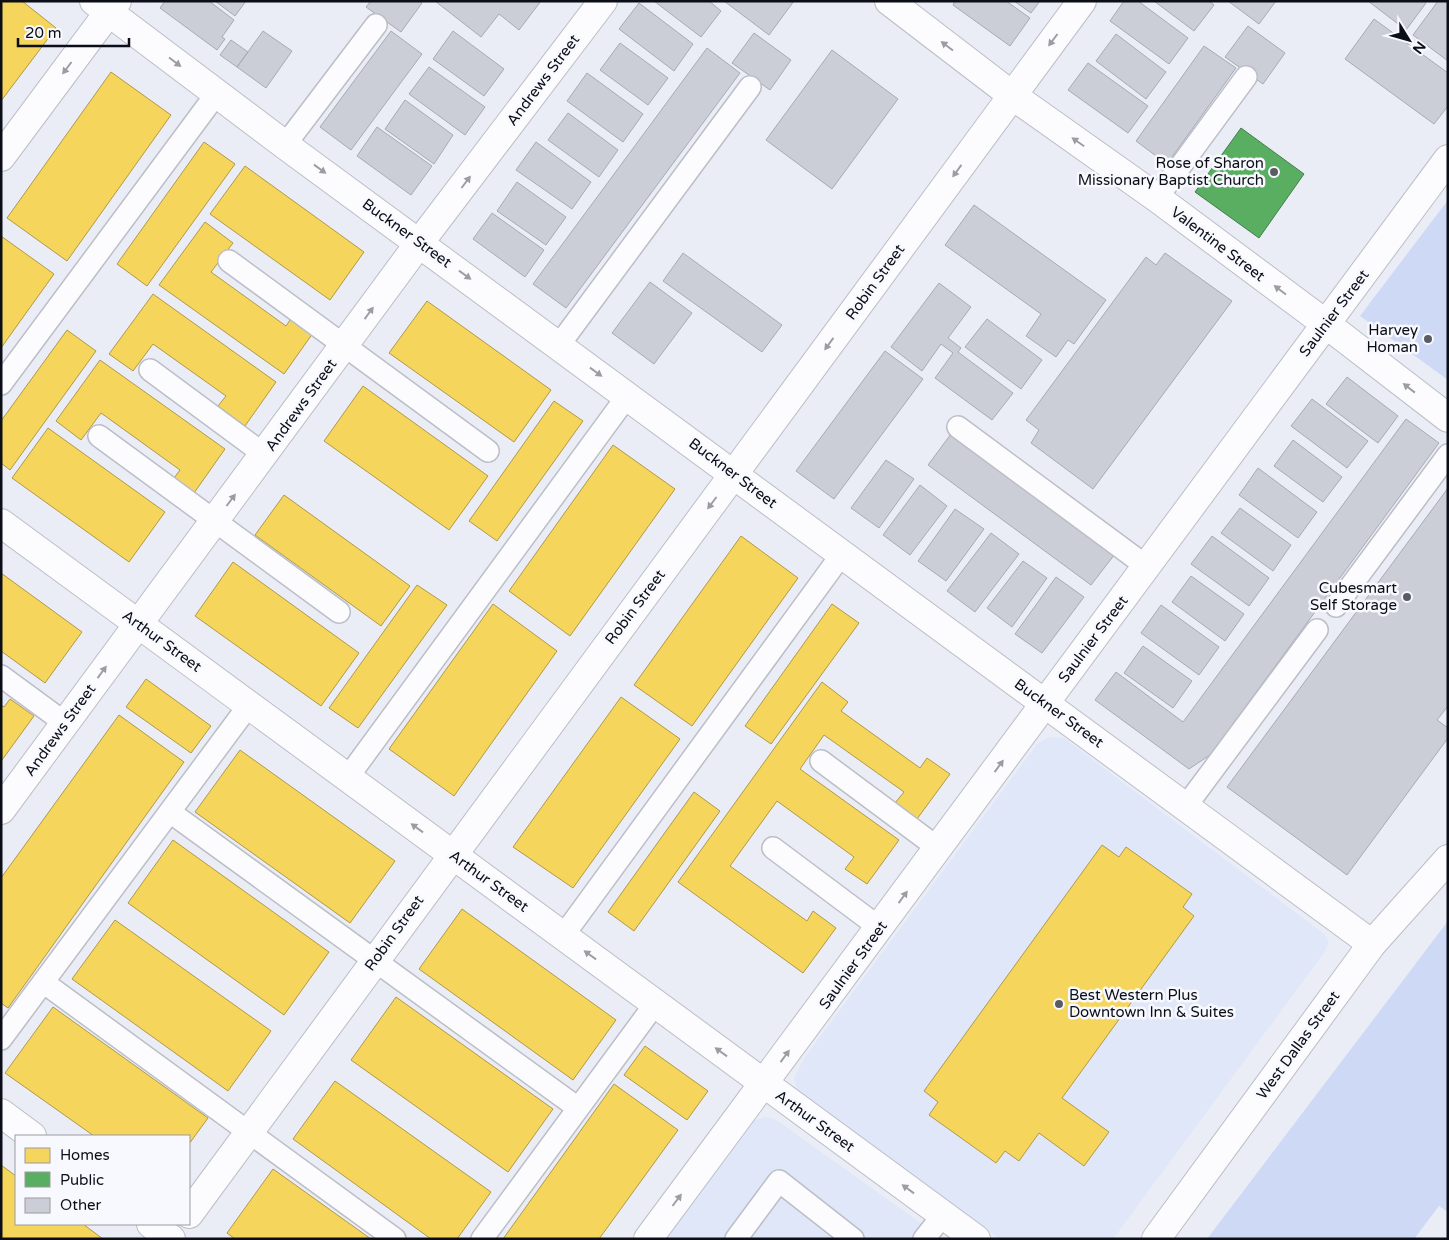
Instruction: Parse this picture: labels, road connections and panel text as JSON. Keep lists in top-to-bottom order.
{
  "streets": {
    "street": [
      "Andrews Street",
      "Buckner Street",
      "Valentine Street",
      "Robin Street",
      "Saulnier Street",
      "Arthur Street",
      "West Dallas Street"
    ]
  },
  "crossings": [
    ["Andrews Street", "Buckner Street"],
    ["Andrews Street", "Arthur Street"],
    ["Buckner Street", "Robin Street"],
    ["Buckner Street", "Saulnier Street"],
    ["Buckner Street", "West Dallas Street"],
    ["Valentine Street", "Robin Street"],
    ["Valentine Street", "Saulnier Street"],
    ["Robin Street", "Arthur Street"],
    ["Saulnier Street", "Arthur Street"]
  ],
  "one_way": [
    "Andrews Street",
    "Buckner Street",
    "Valentine Street",
    "Robin Street",
    "Saulnier Street",
    "Arthur Street"
  ],
  "places": [
    "Rose of Sharon Missionary Baptist Church",
    "Harvey Homan",
    "Cubesmart Self Storage",
    "Best Western Plus Downtown Inn & Suites"
  ],
  "legend": ["Homes", "Public", "Other"],
  "scale_bar": "20 m",
  "north": "bottom right"
}
